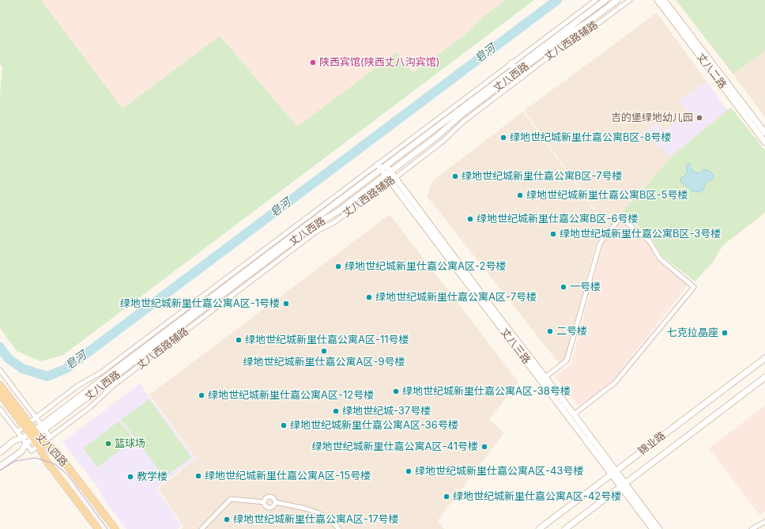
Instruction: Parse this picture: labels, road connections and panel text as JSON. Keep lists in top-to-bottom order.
{
  "streets": {
    "main road": [
      "丈八二路",
      "丈八西路",
      "丈八三路",
      "锦业路",
      "丈八四路"
    ],
    "street": ["丈八西路辅路"]
  },
  "crossings": [
    ["丈八西路辅路", "丈八西路"],
    ["丈八西路辅路", "丈八三路"],
    ["丈八西路辅路", "丈八四路"],
    ["丈八西路", "丈八三路"],
    ["丈八西路", "丈八四路"],
    ["丈八三路", "锦业路"]
  ],
  "water": ["皂河"],
  "places": [
    "陕西宾馆(陕西丈八沟宾馆)",
    "吉的堡绿地幼儿园",
    "绿地世纪城新里仕嘉公寓B区-8号楼",
    "绿地世纪城新里仕嘉公寓B区-7号楼",
    "绿地世纪城新里仕嘉公寓B区-5号楼",
    "绿地世纪城新里仕嘉公寓B区-6号楼",
    "绿地世纪城新里仕嘉公寓B区-3号楼",
    "绿地世纪城新里仕嘉公寓A区-2号楼",
    "一号楼",
    "绿地世纪城新里仕嘉公寓A区-7号楼",
    "绿地世纪城新里仕嘉公寓A区-1号楼",
    "二号楼",
    "七克拉晶座",
    "绿地世纪城新里仕嘉公寓A区-11号楼",
    "绿地世纪城新里仕嘉公寓A区-9号楼",
    "绿地世纪城新里仕嘉公寓A区-38号楼",
    "绿地世纪城新里仕嘉公寓A区-12号楼",
    "绿地世纪城-37号楼",
    "绿地世纪城新里仕嘉公寓A区-36号楼",
    "篮球场",
    "绿地世纪城新里仕嘉公寓A区-41号楼",
    "绿地世纪城新里仕嘉公寓A区-43号楼",
    "绿地世纪城新里仕嘉公寓A区-15号楼",
    "教学楼",
    "绿地世纪城新里仕嘉公寓A区-42号楼",
    "绿地世纪城新里仕嘉公寓A区-17号楼"
  ]
}
